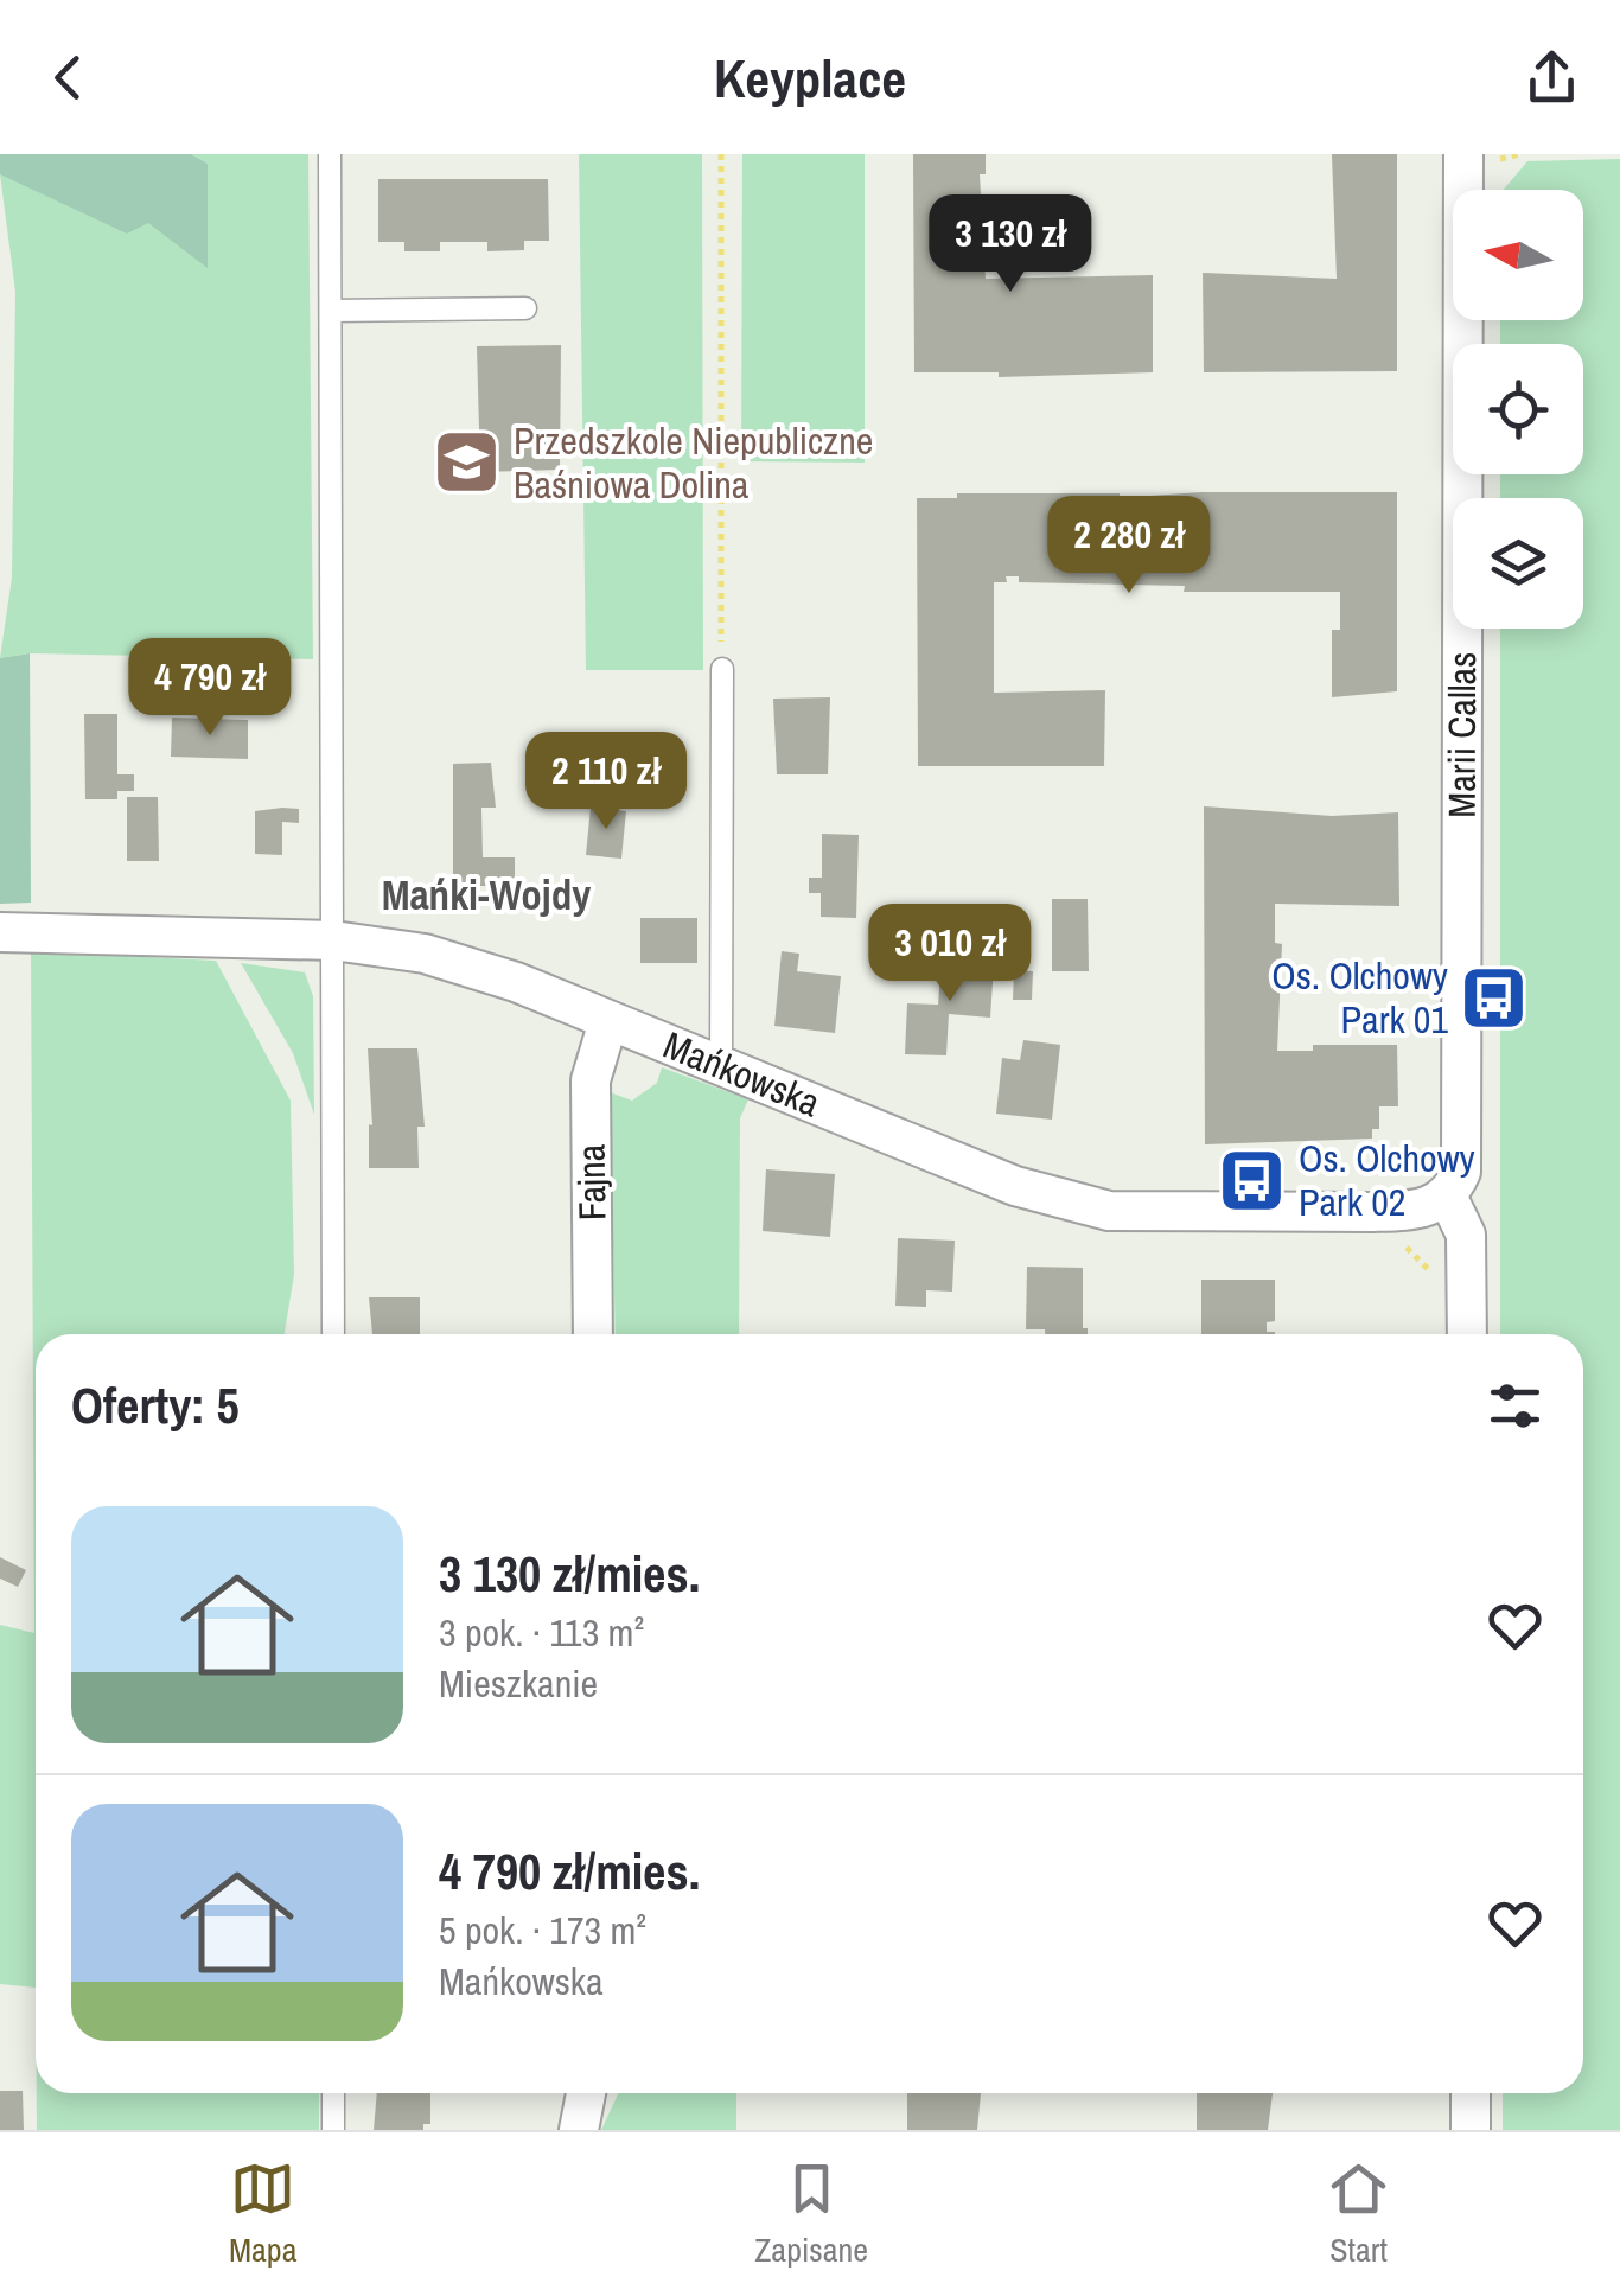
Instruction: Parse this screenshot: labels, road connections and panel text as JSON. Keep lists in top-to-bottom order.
{
  "streets": {
    "street": ["Marii Callas", "Mańkowska", "Fajna"]
  },
  "crossings": [
    ["Marii Callas", "Mańkowska"],
    ["Mańkowska", "Fajna"]
  ],
  "districts": ["Mańki-Wojdy"],
  "places": {
    "school or university": ["Przedszkole Niepubliczne Baśniowa Dolina"],
    "bus stop": ["Os. Olchowy Park 01", "Os. Olchowy Park 02"]
  },
  "north": "left",
  "page": {
    "header": "Keyplace",
    "price": [
      "3 130 zł",
      "2 280 zł",
      "4 790 zł",
      "2 110 zł",
      "3 010 zł"
    ],
    "heading": "Oferty: 5",
    "list": [
      {
        "name": "3 130 zł/mies.",
        "note": "3 pok. · 113 m² · Mieszkanie"
      },
      {
        "name": "4 790 zł/mies.",
        "note": "5 pok. · 173 m² · Mańkowska"
      }
    ],
    "tabs": ["Mapa", "Zapisane", "Start"]
  }
}
